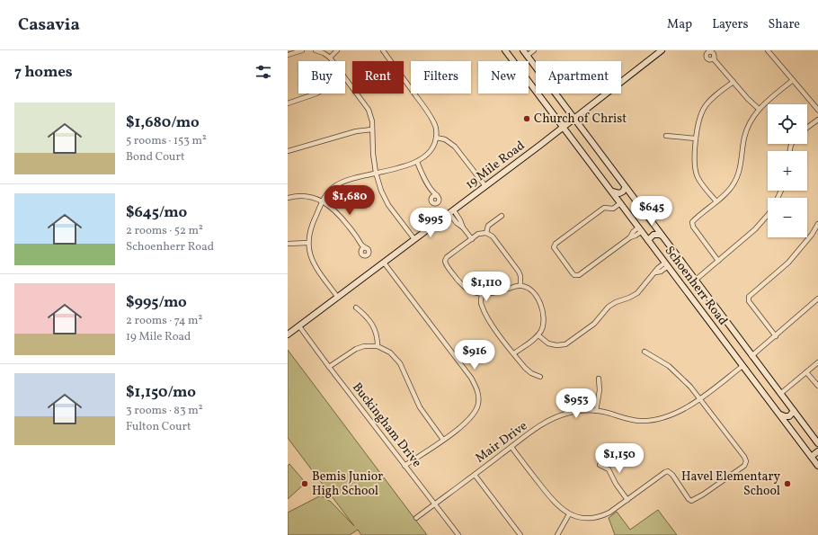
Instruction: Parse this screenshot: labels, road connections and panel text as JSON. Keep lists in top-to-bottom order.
{
  "streets": {
    "main road": ["19 Mile Road", "Schoenherr Road"],
    "street": ["Buckingham Drive", "Mair Drive"]
  },
  "crossings": [
    ["19 Mile Road", "Schoenherr Road"],
    ["19 Mile Road", "Buckingham Drive"],
    ["Schoenherr Road", "Mair Drive"],
    ["Buckingham Drive", "Mair Drive"]
  ],
  "places": ["Church of Christ", "Bemis Junior High School", "Havel Elementary School"],
  "page": {
    "header": "Casavia",
    "nav": ["Map", "Layers", "Share"],
    "heading": "7 homes",
    "chip": [
      "Buy",
      "Rent",
      "Filters",
      "New",
      "Apartment"
    ],
    "list": [
      {
        "name": "$1,680/mo",
        "note": "5 rooms · 153 m² · Bond Court"
      },
      {
        "name": "$645/mo",
        "note": "2 rooms · 52 m² · Schoenherr Road"
      },
      {
        "name": "$995/mo",
        "note": "2 rooms · 74 m² · 19 Mile Road"
      },
      {
        "name": "$1,150/mo",
        "note": "3 rooms · 83 m² · Fulton Court"
      }
    ],
    "map_buttons": ["+", "−"],
    "price": [
      "$1,680",
      "$645",
      "$995",
      "$1,110",
      "$916",
      "$953",
      "$1,150"
    ]
  }
}
